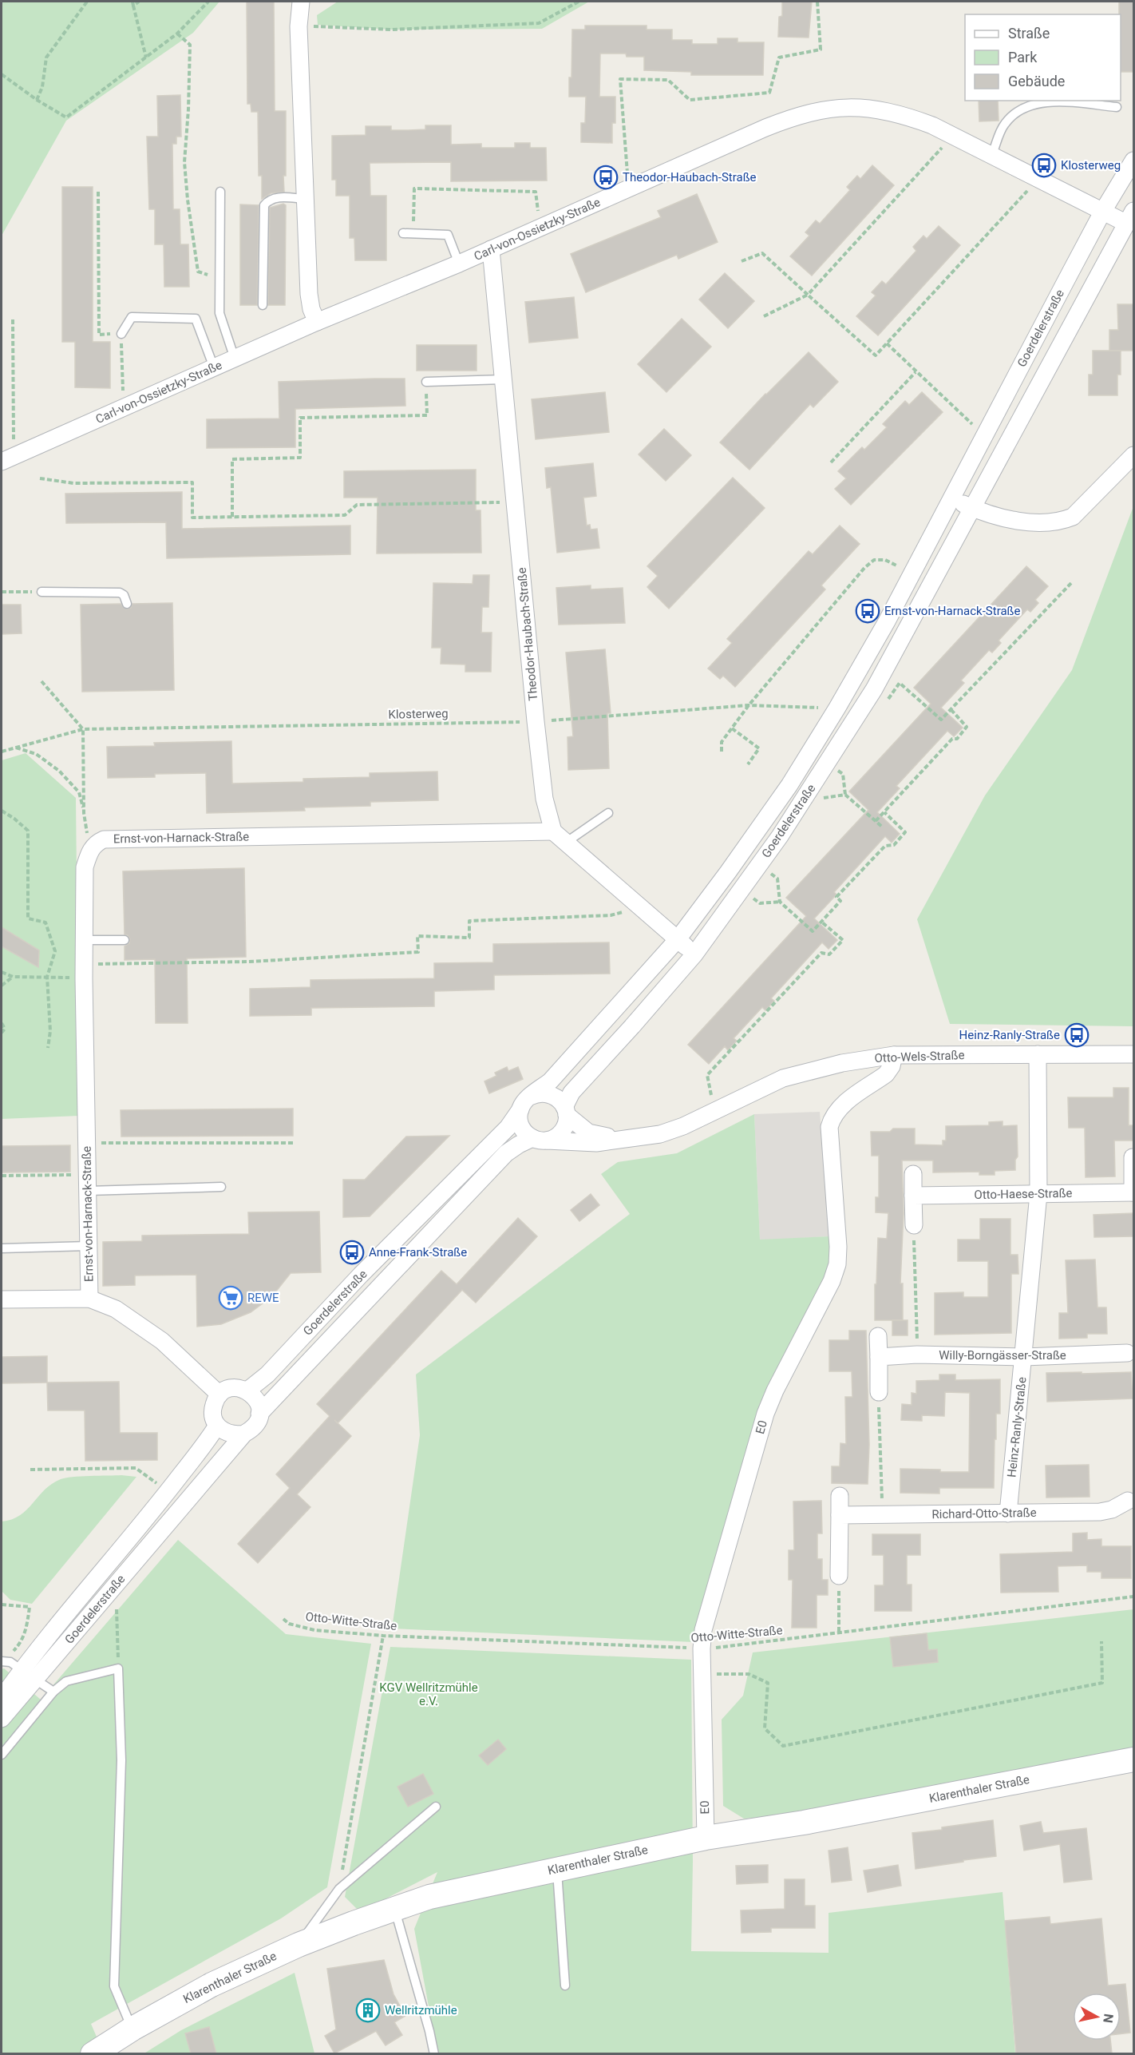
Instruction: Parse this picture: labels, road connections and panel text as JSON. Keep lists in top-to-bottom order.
{
  "streets": {
    "main road": ["Klarenthaler Straße"],
    "street": [
      "Carl-von-Ossietzky-Straße",
      "Goerdelerstraße",
      "Theodor-Haubach-Straße",
      "Ernst-von-Harnack-Straße",
      "Otto-Wels-Straße",
      "Otto-Haese-Straße",
      "Willy-Borngässer-Straße",
      "E0",
      "Heinz-Ranly-Straße",
      "Richard-Otto-Straße"
    ],
    "path": ["Klosterweg", "Otto-Witte-Straße"]
  },
  "crossings": [
    ["Carl-von-Ossietzky-Straße", "Goerdelerstraße"],
    ["Carl-von-Ossietzky-Straße", "Theodor-Haubach-Straße"],
    ["Goerdelerstraße", "Klosterweg"],
    ["Goerdelerstraße", "Otto-Wels-Straße"],
    ["Theodor-Haubach-Straße", "Klosterweg"],
    ["Theodor-Haubach-Straße", "Ernst-von-Harnack-Straße"],
    ["Otto-Wels-Straße", "E0"],
    ["Otto-Wels-Straße", "Heinz-Ranly-Straße"],
    ["Otto-Haese-Straße", "Heinz-Ranly-Straße"],
    ["Willy-Borngässer-Straße", "Heinz-Ranly-Straße"],
    ["E0", "Otto-Witte-Straße"],
    ["E0", "Klarenthaler Straße"],
    ["Heinz-Ranly-Straße", "Richard-Otto-Straße"]
  ],
  "parks": ["KGV Wellritzmühle e.V."],
  "places": {
    "bus stop": [
      "Klosterweg",
      "Theodor-Haubach-Straße",
      "Ernst-von-Harnack-Straße",
      "Heinz-Ranly-Straße",
      "Anne-Frank-Straße"
    ],
    "supermarket": ["REWE"],
    "building": ["Wellritzmühle"]
  },
  "legend": ["Straße", "Park", "Gebäude"],
  "north": "right"
}
